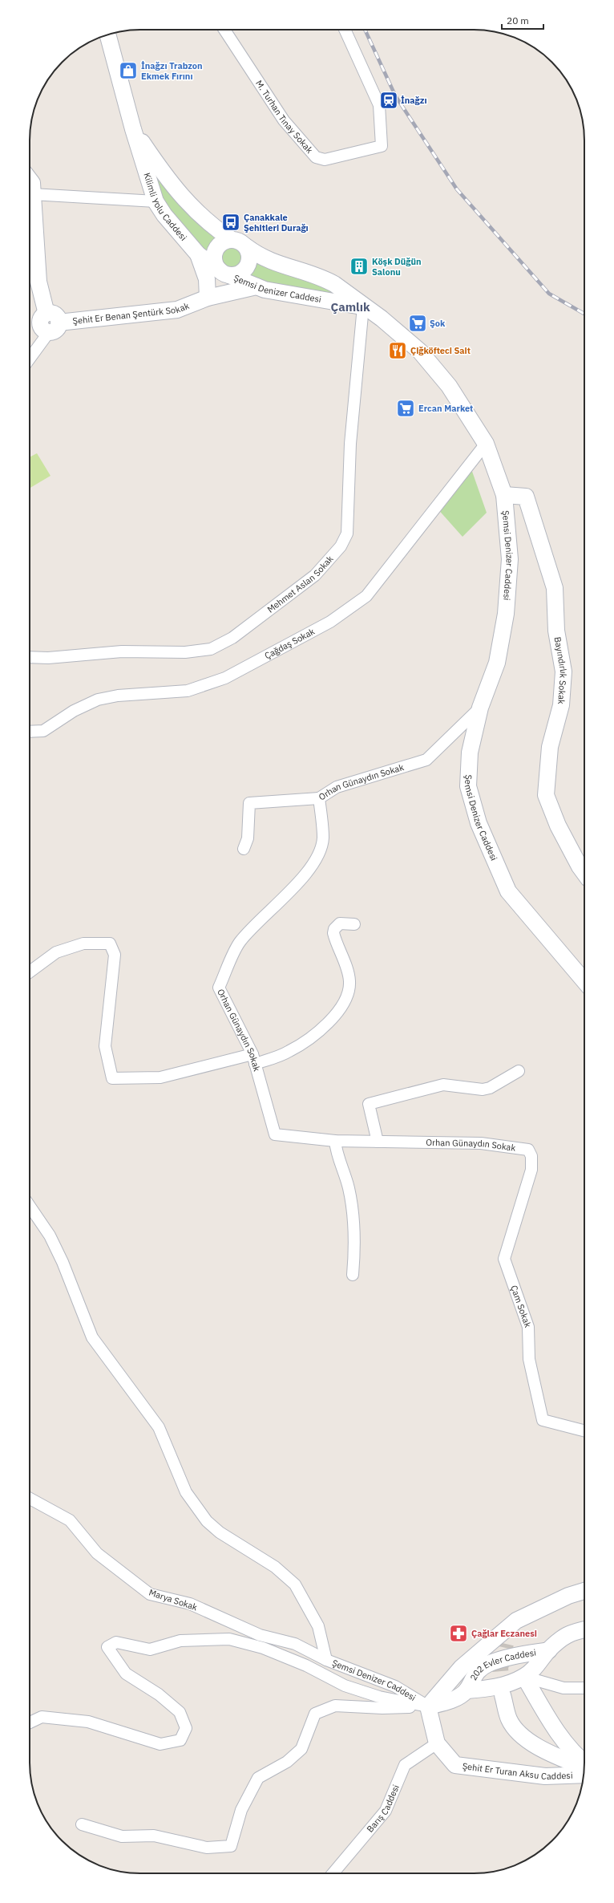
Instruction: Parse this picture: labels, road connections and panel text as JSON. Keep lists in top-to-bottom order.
{
  "streets": {
    "main road": [
      "Kilimli Yolu Caddesi",
      "Şemsi Denizer Caddesi",
      "Şehit Er Benan Şentürk Sokak",
      "Bayındırlık Sokak",
      "202 Evler Caddesi",
      "Şehit Er Turan Aksu Caddesi"
    ],
    "street": [
      "M. Turhan Tınay Sokak",
      "Mehmet Aslan Sokak",
      "Çağdaş Sokak",
      "Orhan Günaydın Sokak",
      "Çam Sokak",
      "Marya Sokak",
      "Barış Caddesi"
    ]
  },
  "crossings": [
    ["Kilimli Yolu Caddesi", "Şemsi Denizer Caddesi"],
    ["Şemsi Denizer Caddesi", "Şehit Er Benan Şentürk Sokak"],
    ["Şemsi Denizer Caddesi", "Mehmet Aslan Sokak"],
    ["Şemsi Denizer Caddesi", "Çağdaş Sokak"],
    ["Şemsi Denizer Caddesi", "Bayındırlık Sokak"],
    ["Şemsi Denizer Caddesi", "Orhan Günaydın Sokak"],
    ["Şemsi Denizer Caddesi", "Marya Sokak"],
    ["Şemsi Denizer Caddesi", "202 Evler Caddesi"],
    ["Şemsi Denizer Caddesi", "Şehit Er Turan Aksu Caddesi"],
    ["Orhan Günaydın Sokak", "Çam Sokak"],
    ["202 Evler Caddesi", "Şehit Er Turan Aksu Caddesi"],
    ["Şehit Er Turan Aksu Caddesi", "Barış Caddesi"]
  ],
  "districts": ["Çamlık"],
  "places": {
    "shop": ["İnağzı Trabzon Ekmek Fırını"],
    "station": ["İnağzı"],
    "bus stop": ["Çanakkale Şehitleri Durağı"],
    "building": ["Köşk Düğün Salonu"],
    "supermarket": ["Şok", "Ercan Market"],
    "restaurant": ["Çiğköfteci Sait"],
    "pharmacy": ["Çağlar Eczanesi"]
  },
  "scale_bar": "20 m"
}
